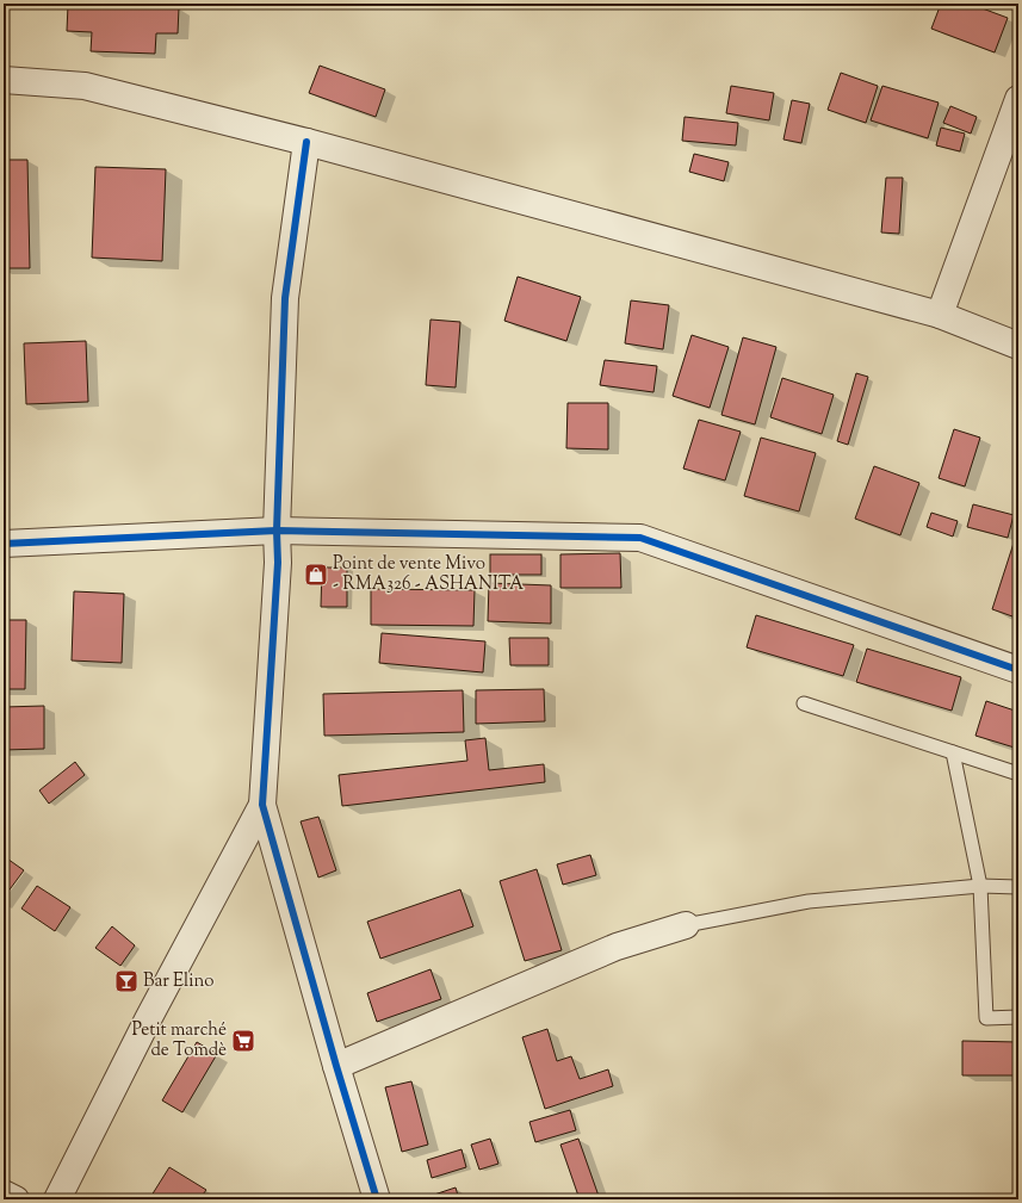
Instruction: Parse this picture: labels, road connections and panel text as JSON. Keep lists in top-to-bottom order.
{
  "places": {
    "shop": ["Point de vente Mivo - RMA326 - ASHANITA"],
    "bar": ["Bar Elino"],
    "supermarket": ["Petit marché de Tomdè"]
  }
}
